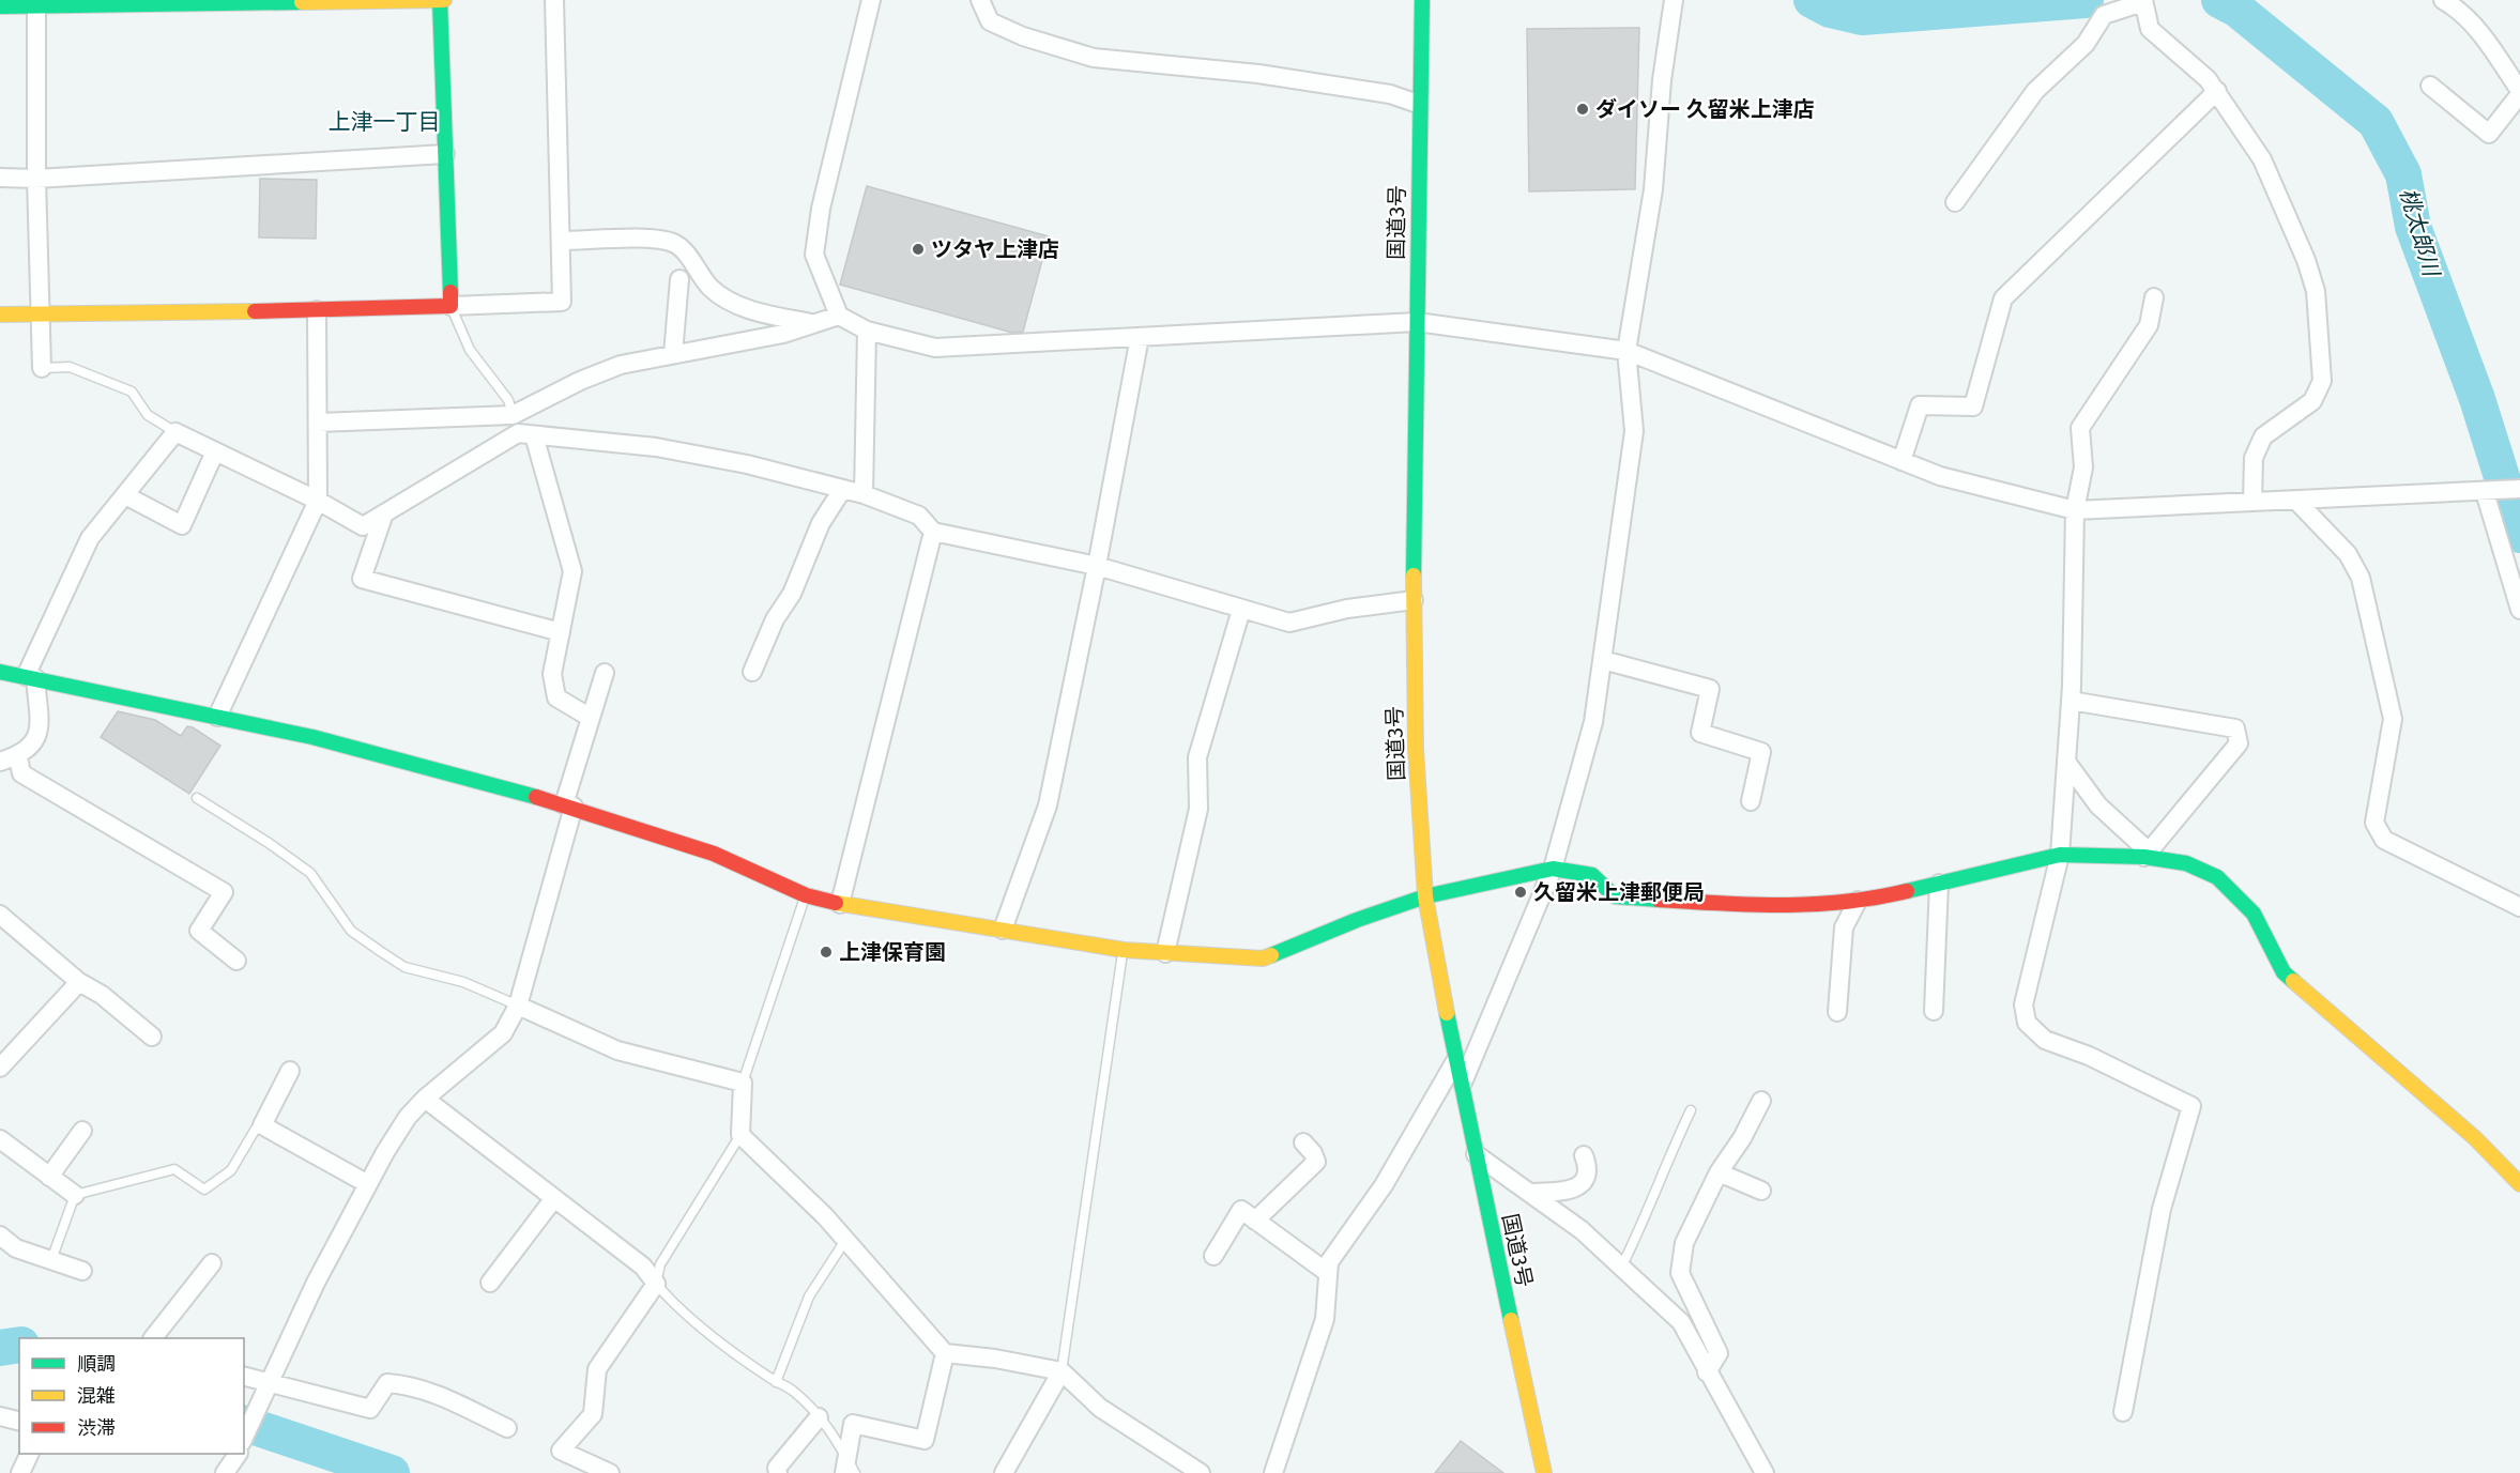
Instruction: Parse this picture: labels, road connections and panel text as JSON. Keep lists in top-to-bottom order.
{
  "streets": {
    "main road": ["国道3号"]
  },
  "districts": ["上津一丁目"],
  "water": ["桃太郎川"],
  "places": [
    "ダイソー 久留米上津店",
    "ツタヤ上津店",
    "久留米上津郵便局",
    "上津保育園"
  ],
  "legend": ["順調", "混雑", "渋滞"]
}
